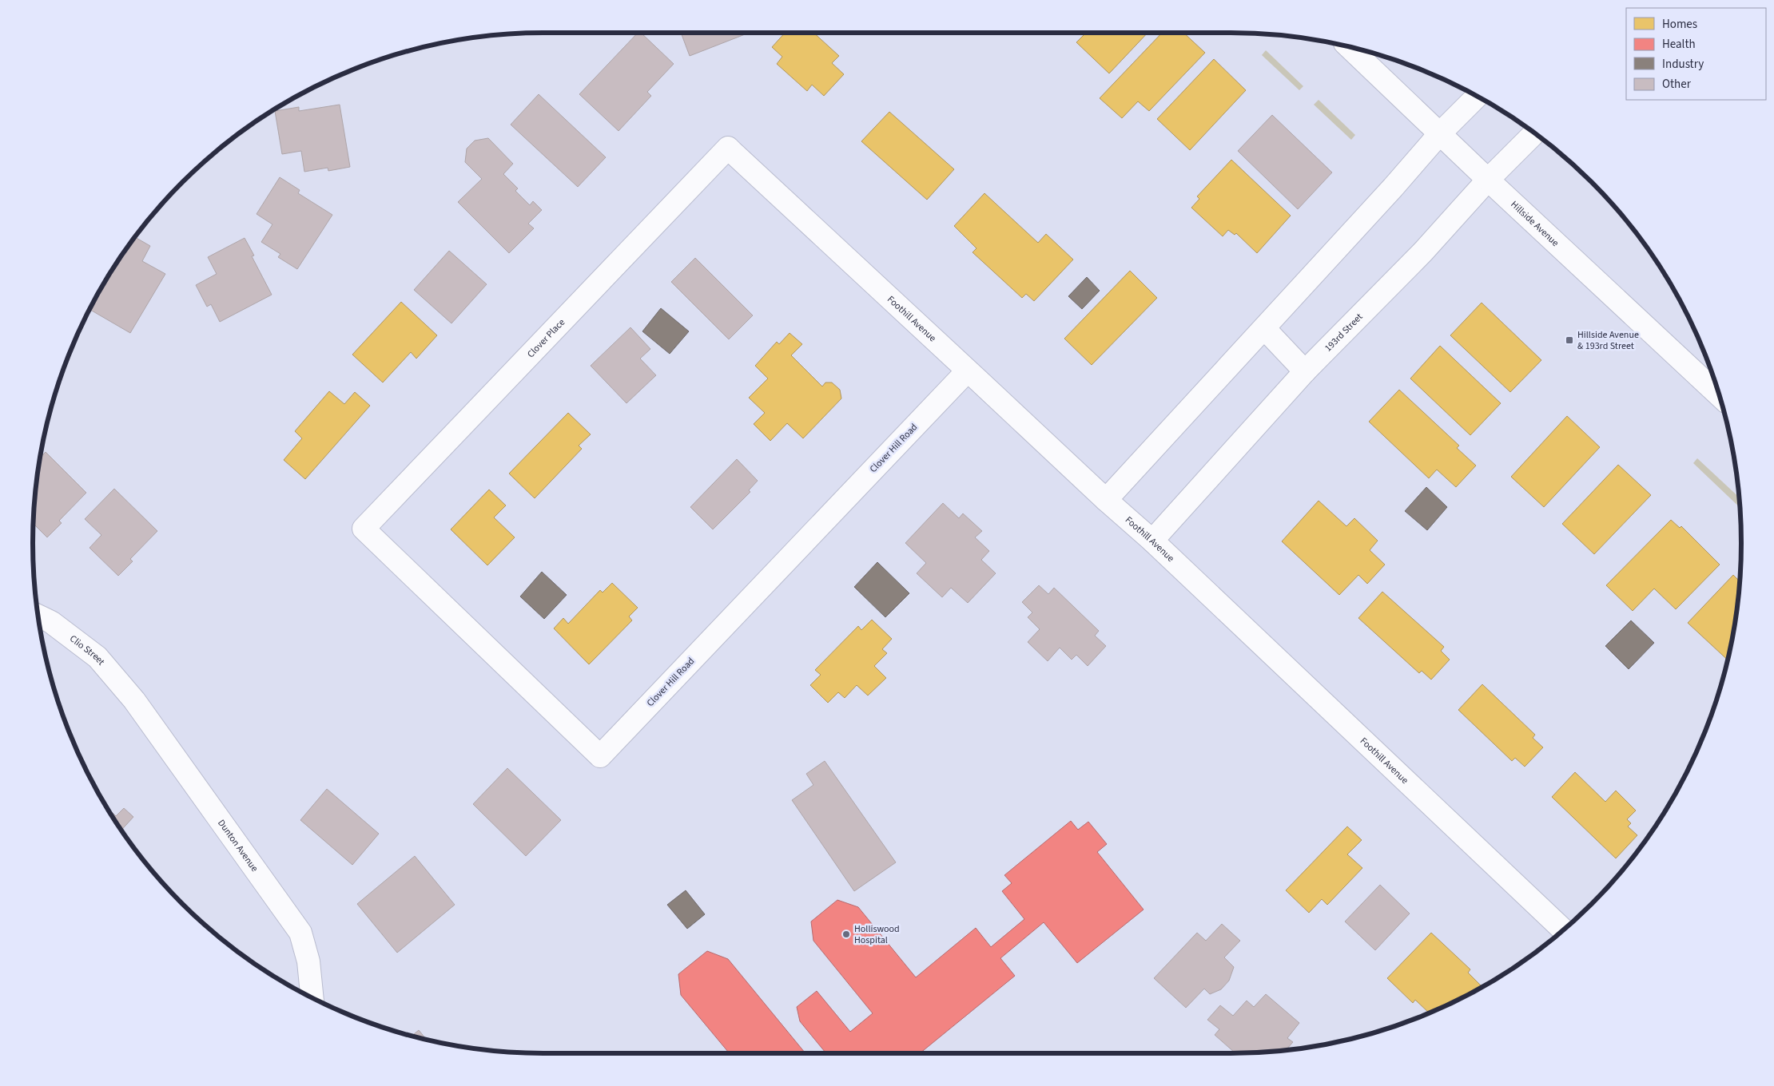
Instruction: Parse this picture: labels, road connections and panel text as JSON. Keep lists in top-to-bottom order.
{
  "streets": {
    "street": [
      "Hillside Avenue",
      "Foothill Avenue",
      "193rd Street",
      "Clover Place",
      "Clover Hill Road",
      "Clio Street",
      "Dunton Avenue"
    ]
  },
  "crossings": [
    ["Hillside Avenue", "193rd Street"],
    ["Foothill Avenue", "193rd Street"],
    ["Foothill Avenue", "Clover Place"],
    ["Foothill Avenue", "Clover Hill Road"],
    ["Clover Place", "Clover Hill Road"],
    ["Clio Street", "Dunton Avenue"]
  ],
  "places": {
    "transit": ["Hillside Avenue & 193rd Street"],
    "other": ["Holliswood Hospital"]
  },
  "legend": [
    "Homes",
    "Health",
    "Industry",
    "Other"
  ]
}
